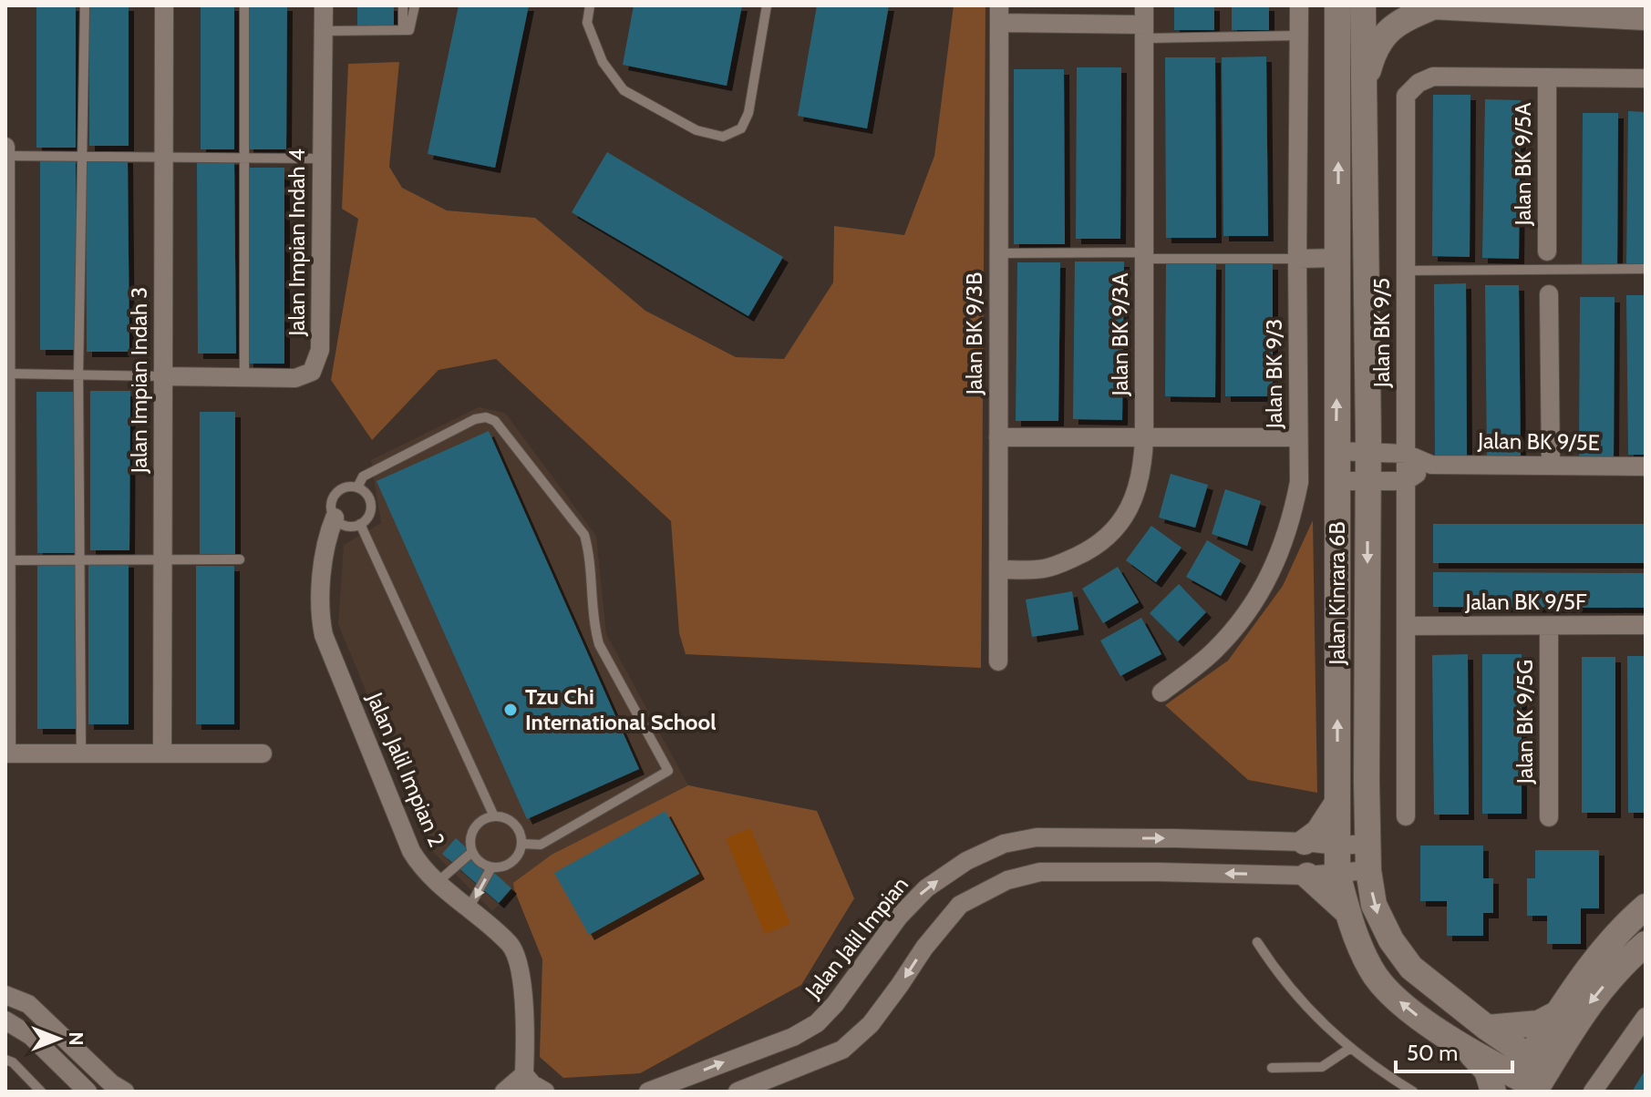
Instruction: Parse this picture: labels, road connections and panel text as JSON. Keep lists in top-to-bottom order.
{
  "streets": {
    "street": [
      "Jalan BK 9/5A",
      "Jalan Impian Indah 4",
      "Jalan BK 9/5",
      "Jalan BK 9/3B",
      "Jalan BK 9/3A",
      "Jalan BK 9/3",
      "Jalan Impian Indah 3",
      "Jalan BK 9/5E",
      "Jalan Kinrara 6B",
      "Jalan BK 9/5F",
      "Jalan BK 9/5G",
      "Jalan Jalil Impian 2",
      "Jalan Jalil Impian"
    ]
  },
  "crossings": [
    ["Jalan BK 9/5A", "Jalan BK 9/5"],
    ["Jalan Impian Indah 4", "Jalan Impian Indah 3"],
    ["Jalan BK 9/5", "Jalan BK 9/5E"],
    ["Jalan BK 9/5", "Jalan BK 9/5F"],
    ["Jalan BK 9/3B", "Jalan BK 9/3A"],
    ["Jalan BK 9/5E", "Jalan Kinrara 6B"],
    ["Jalan Kinrara 6B", "Jalan Jalil Impian"],
    ["Jalan BK 9/5F", "Jalan BK 9/5G"]
  ],
  "places": ["Tzu Chi International School"],
  "scale_bar": "50 m",
  "north": "right"
}
